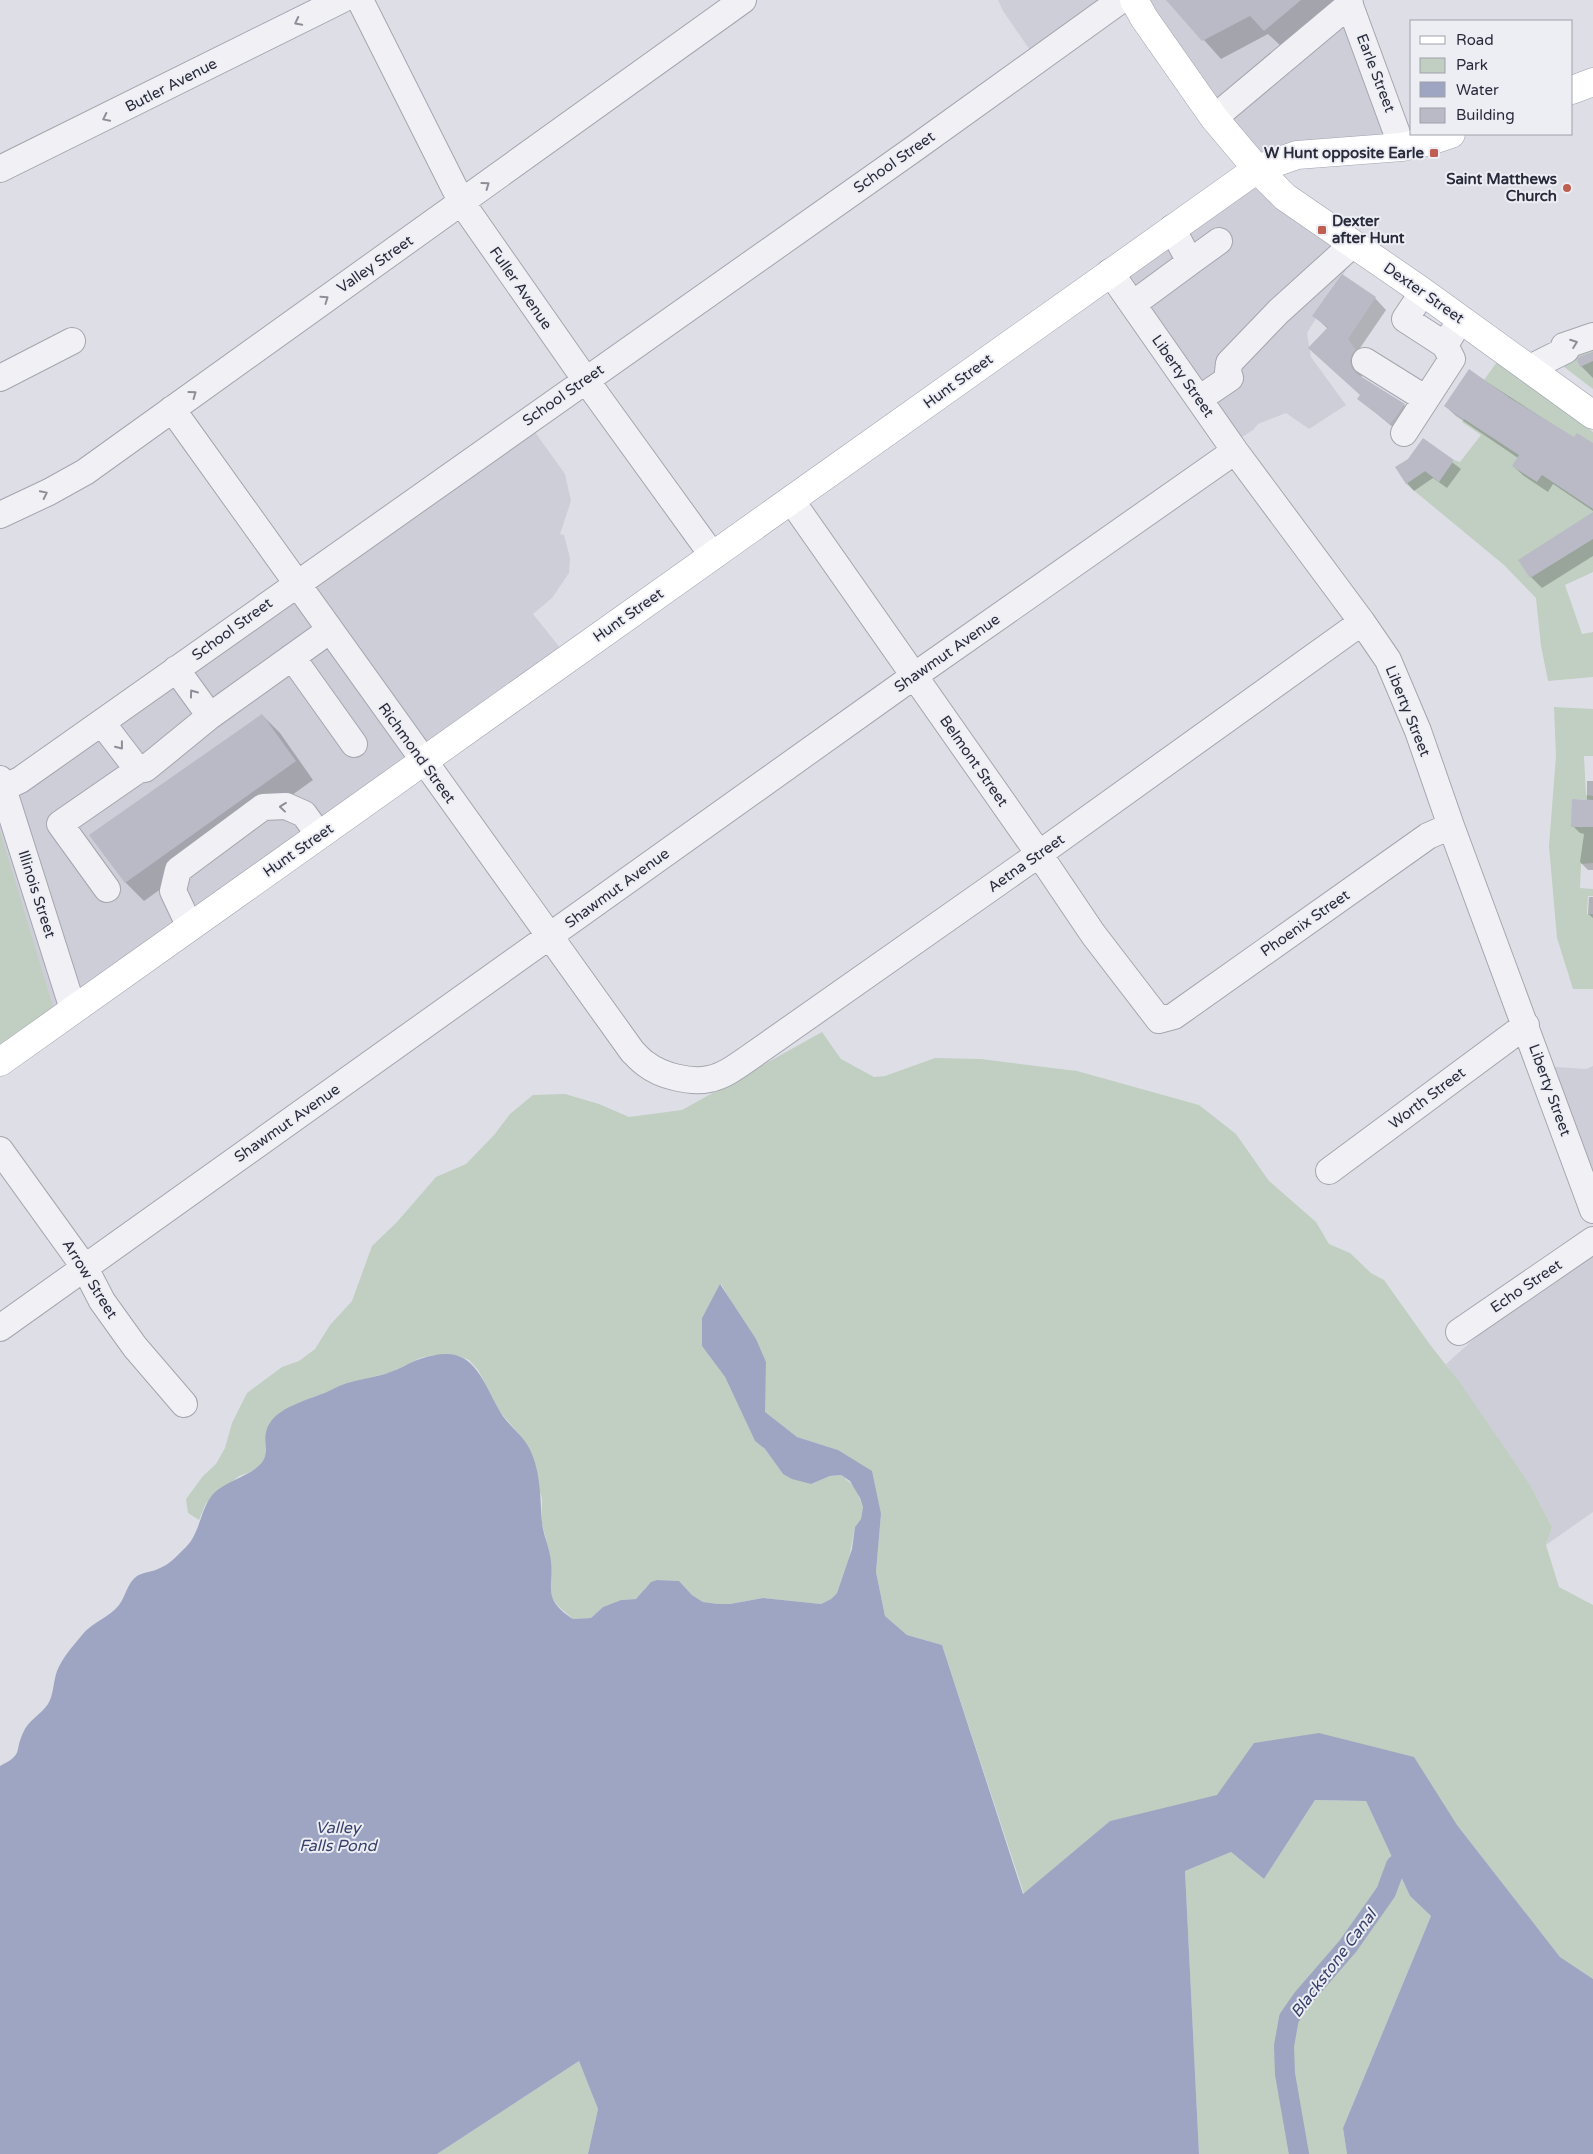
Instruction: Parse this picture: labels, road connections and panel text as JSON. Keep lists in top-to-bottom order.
{
  "streets": {
    "main road": ["Dexter Street", "Hunt Street"],
    "street": [
      "Earle Street",
      "Butler Avenue",
      "School Street",
      "Valley Street",
      "Fuller Avenue",
      "Liberty Street",
      "Shawmut Avenue",
      "Richmond Street",
      "Belmont Street",
      "Aetna Street",
      "Illinois Street",
      "Phoenix Street",
      "Worth Street",
      "Arrow Street",
      "Echo Street"
    ]
  },
  "crossings": [
    ["Earle Street", "Hunt Street"],
    ["School Street", "Fuller Avenue"],
    ["School Street", "Richmond Street"],
    ["School Street", "Illinois Street"],
    ["Valley Street", "Fuller Avenue"],
    ["Valley Street", "Richmond Street"],
    ["Fuller Avenue", "Hunt Street"],
    ["Dexter Street", "Hunt Street"],
    ["Liberty Street", "Hunt Street"],
    ["Liberty Street", "Shawmut Avenue"],
    ["Liberty Street", "Aetna Street"],
    ["Liberty Street", "Phoenix Street"],
    ["Liberty Street", "Worth Street"],
    ["Hunt Street", "Richmond Street"],
    ["Hunt Street", "Belmont Street"],
    ["Hunt Street", "Illinois Street"],
    ["Shawmut Avenue", "Richmond Street"],
    ["Shawmut Avenue", "Belmont Street"],
    ["Shawmut Avenue", "Arrow Street"],
    ["Richmond Street", "Aetna Street"],
    ["Belmont Street", "Aetna Street"],
    ["Belmont Street", "Phoenix Street"]
  ],
  "one_way": ["Butler Avenue", "Valley Street"],
  "water": ["Valley Falls Pond", "Blackstone Canal"],
  "places": {
    "transit": ["W Hunt opposite Earle", "Dexter after Hunt"],
    "other": ["Saint Matthews Church"]
  },
  "legend": [
    "Road",
    "Park",
    "Water",
    "Building"
  ]
}
